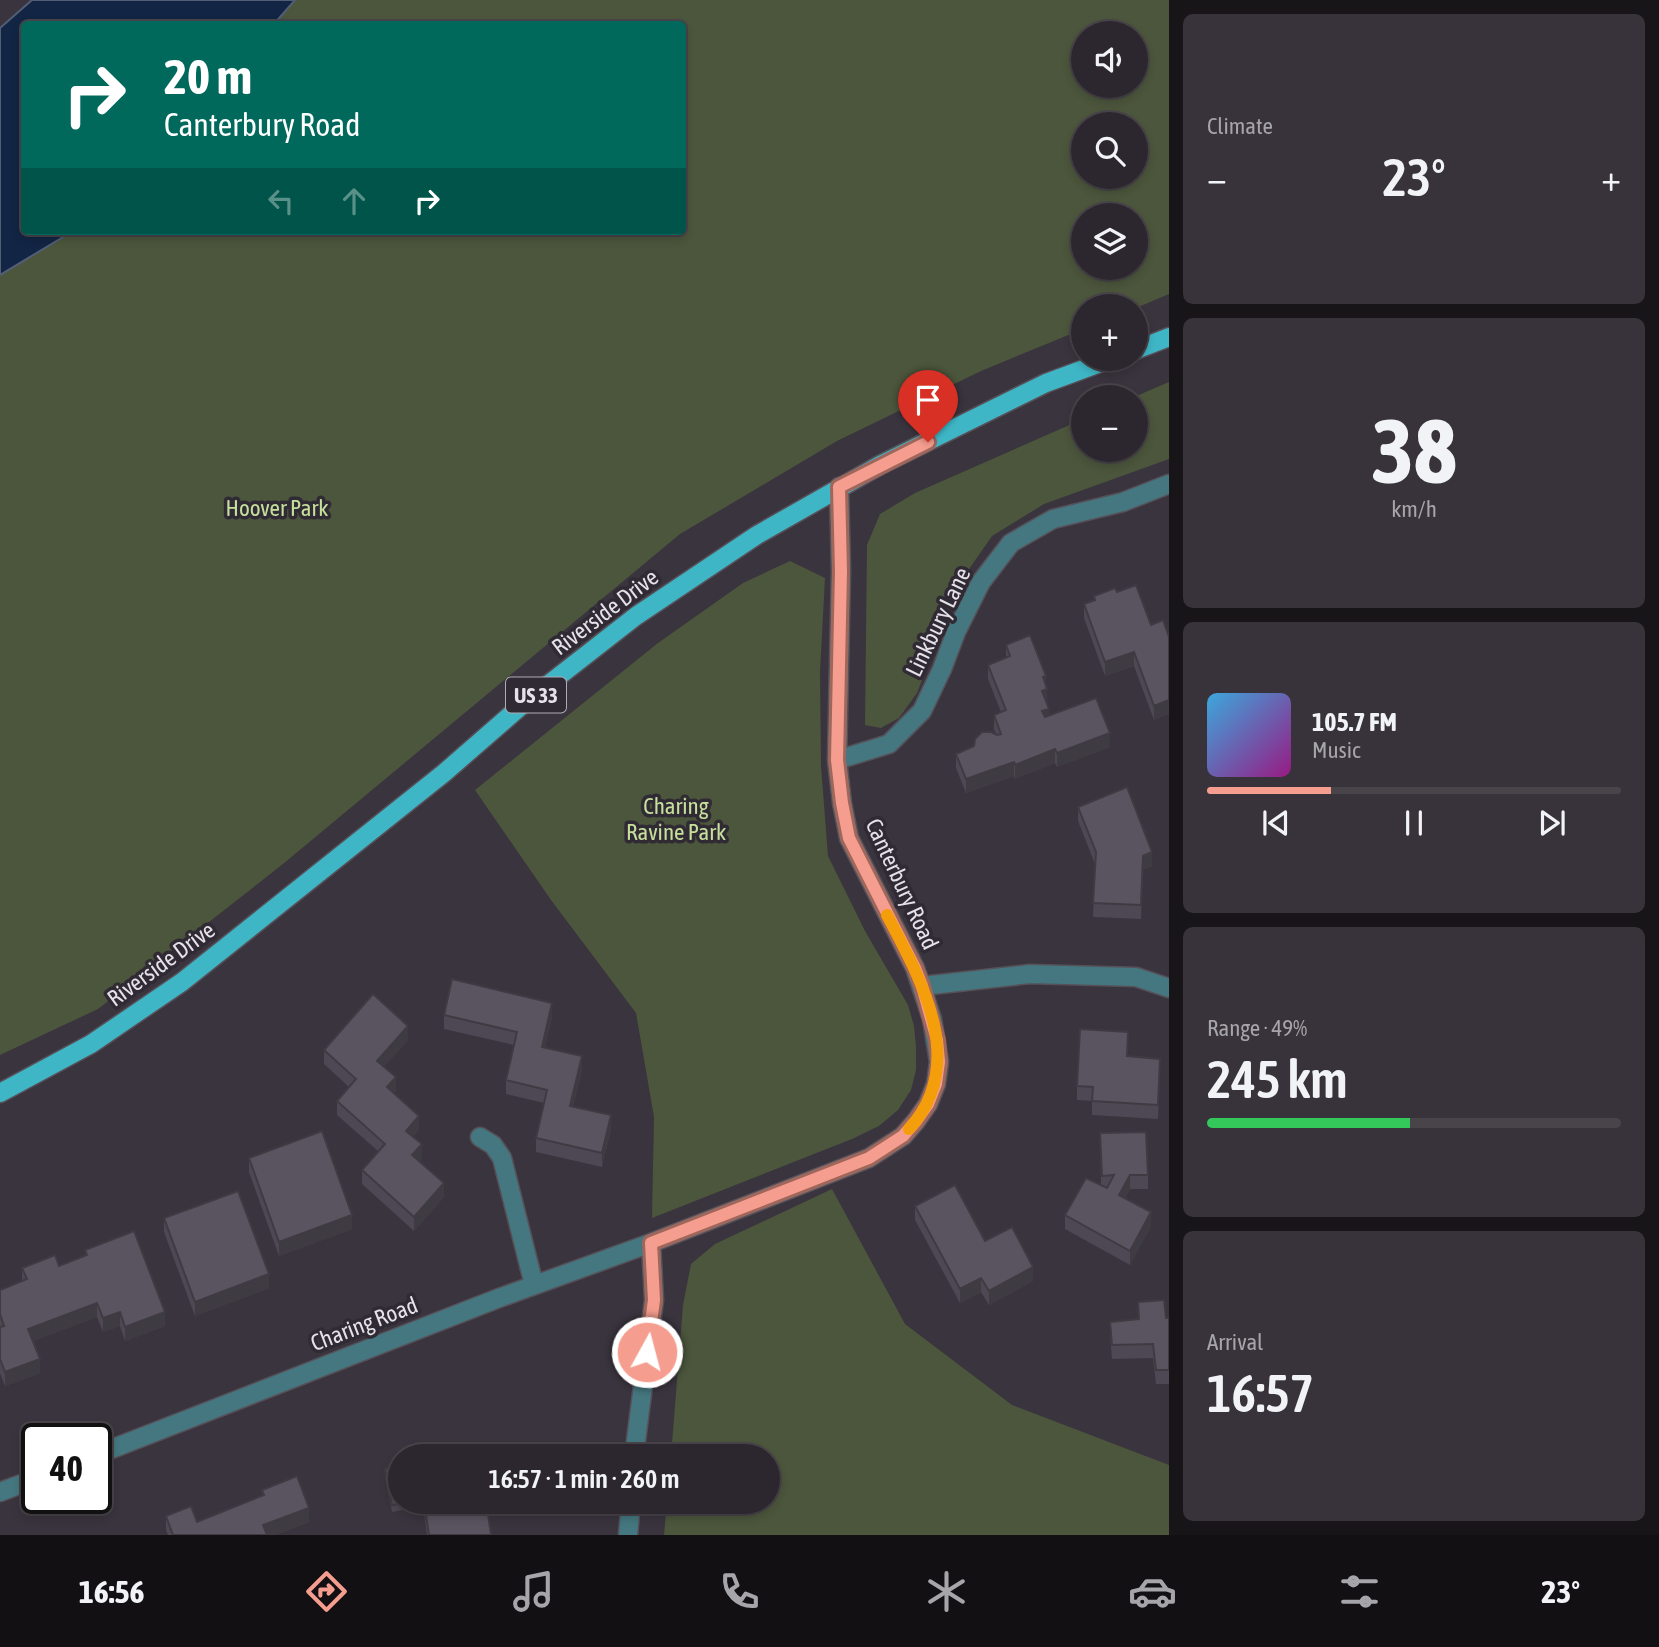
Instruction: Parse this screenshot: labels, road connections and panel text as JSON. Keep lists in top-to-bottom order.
{
  "streets": {
    "main road": ["Riverside Drive", "US 33"],
    "street": ["Linkbury Lane", "Canterbury Road", "Charing Road"]
  },
  "crossings": [
    ["Riverside Drive", "Canterbury Road"],
    ["Linkbury Lane", "Canterbury Road"],
    ["Canterbury Road", "Charing Road"]
  ],
  "parks": ["Hoover Park", "Charing Ravine Park"],
  "page": {
    "tile": [
      "Climate",
      ["38", "km/h"],
      ["Range · 49%", "245 km"],
      ["Arrival", "16:57"]
    ],
    "map_buttons": ["+", "−"],
    "turn": ["20 m", "Canterbury Road"],
    "heat": ["−", "23°", "+"],
    "song": ["105.7 FM", "Music"],
    "limit": "40",
    "trip": "16:57 · 1 min · 260 m",
    "tabs": ["16:56", "23°"]
  }
}
